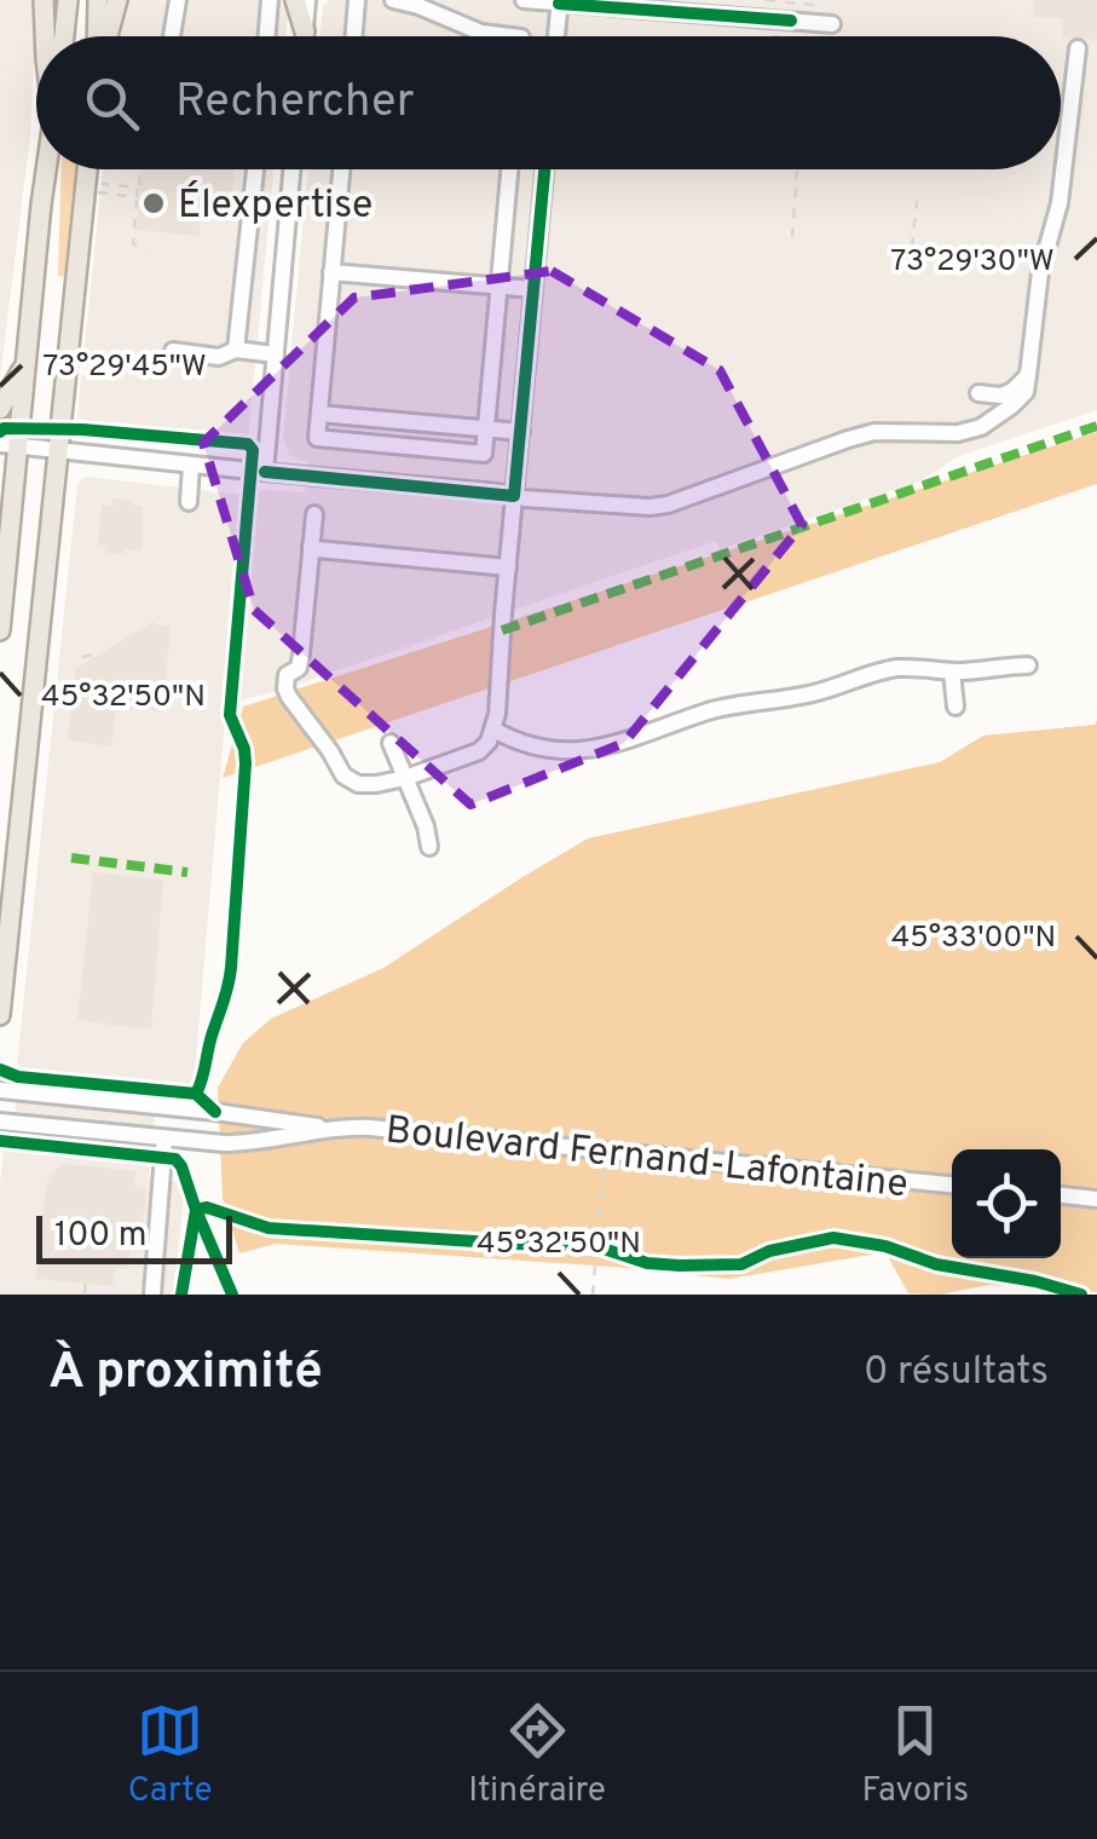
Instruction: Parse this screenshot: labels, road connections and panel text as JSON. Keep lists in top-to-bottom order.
{
  "streets": {
    "street": ["Boulevard Fernand-Lafontaine"]
  },
  "places": ["Élexpertise"],
  "scale_bar": "100 m",
  "page": {
    "search": "Rechercher",
    "scale": "100 m",
    "heading": ["À proximité", "0 résultats"],
    "nav": ["Carte", "Itinéraire", "Favoris"]
  },
  "coordinates": [
    "73°29'30\"W",
    "73°29'45\"W",
    "45°32'50\"N",
    "45°33'00\"N"
  ]
}
